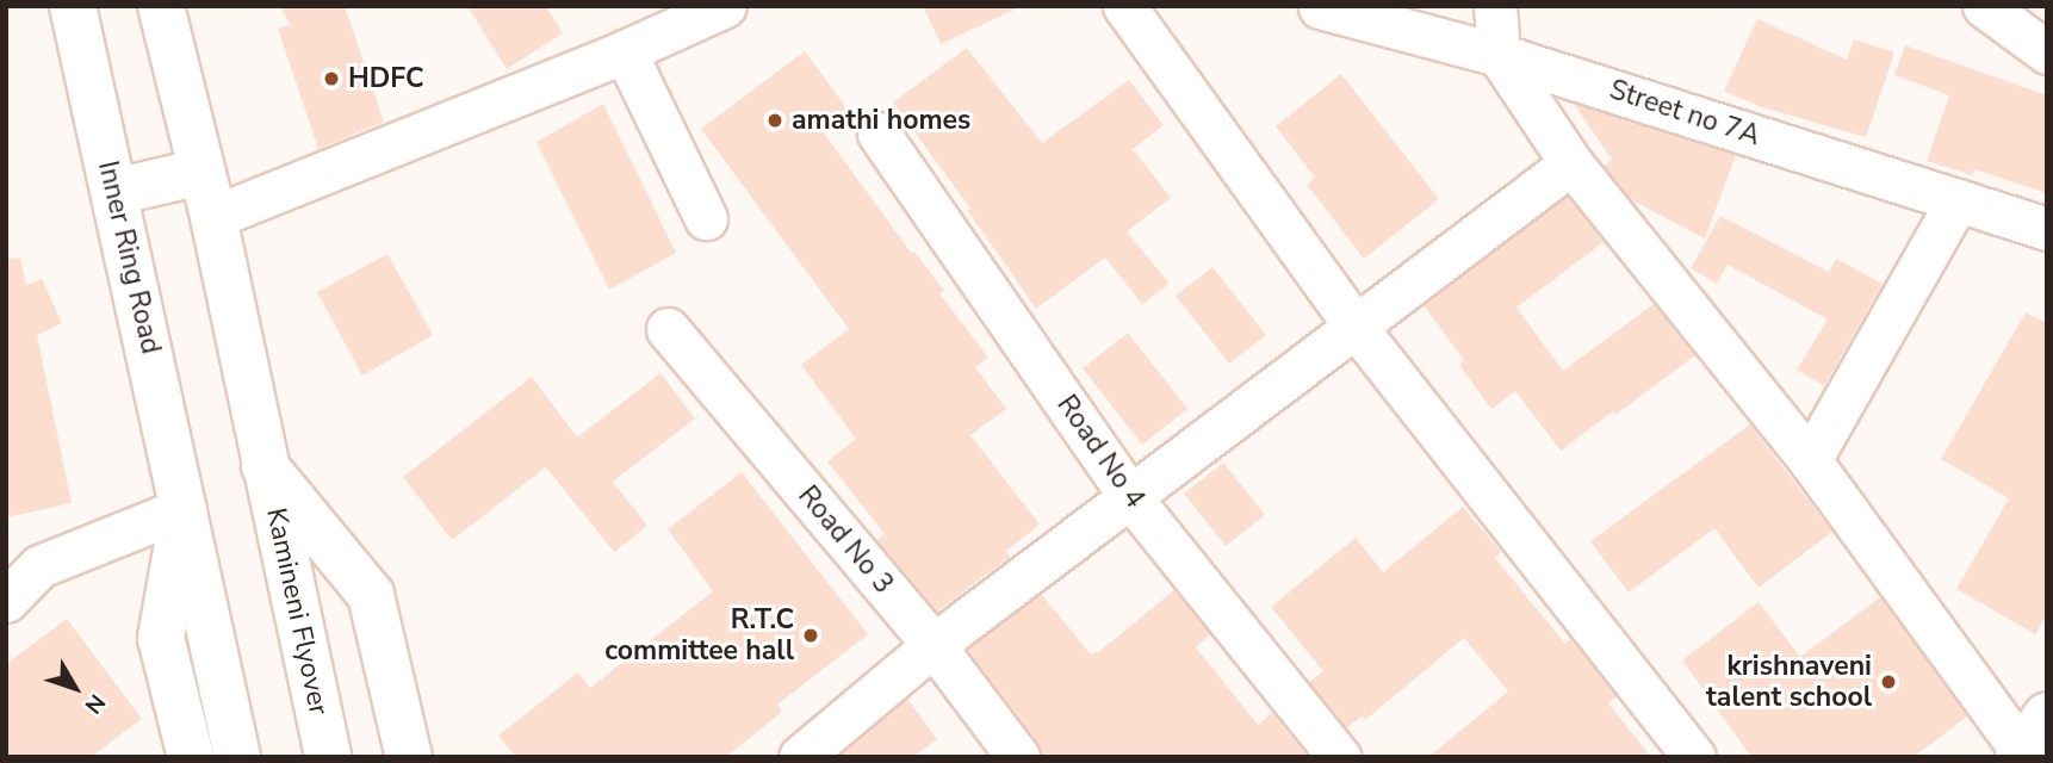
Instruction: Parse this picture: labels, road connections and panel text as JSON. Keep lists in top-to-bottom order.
{
  "streets": {
    "main road": ["Inner Ring Road", "Kamineni Flyover"],
    "street": ["Street no 7A", "Road No 4", "Road No 3"]
  },
  "places": [
    "HDFC",
    "amathi homes",
    "R.T.C committee hall",
    "krishnaveni talent school"
  ],
  "north": "bottom right"
}
